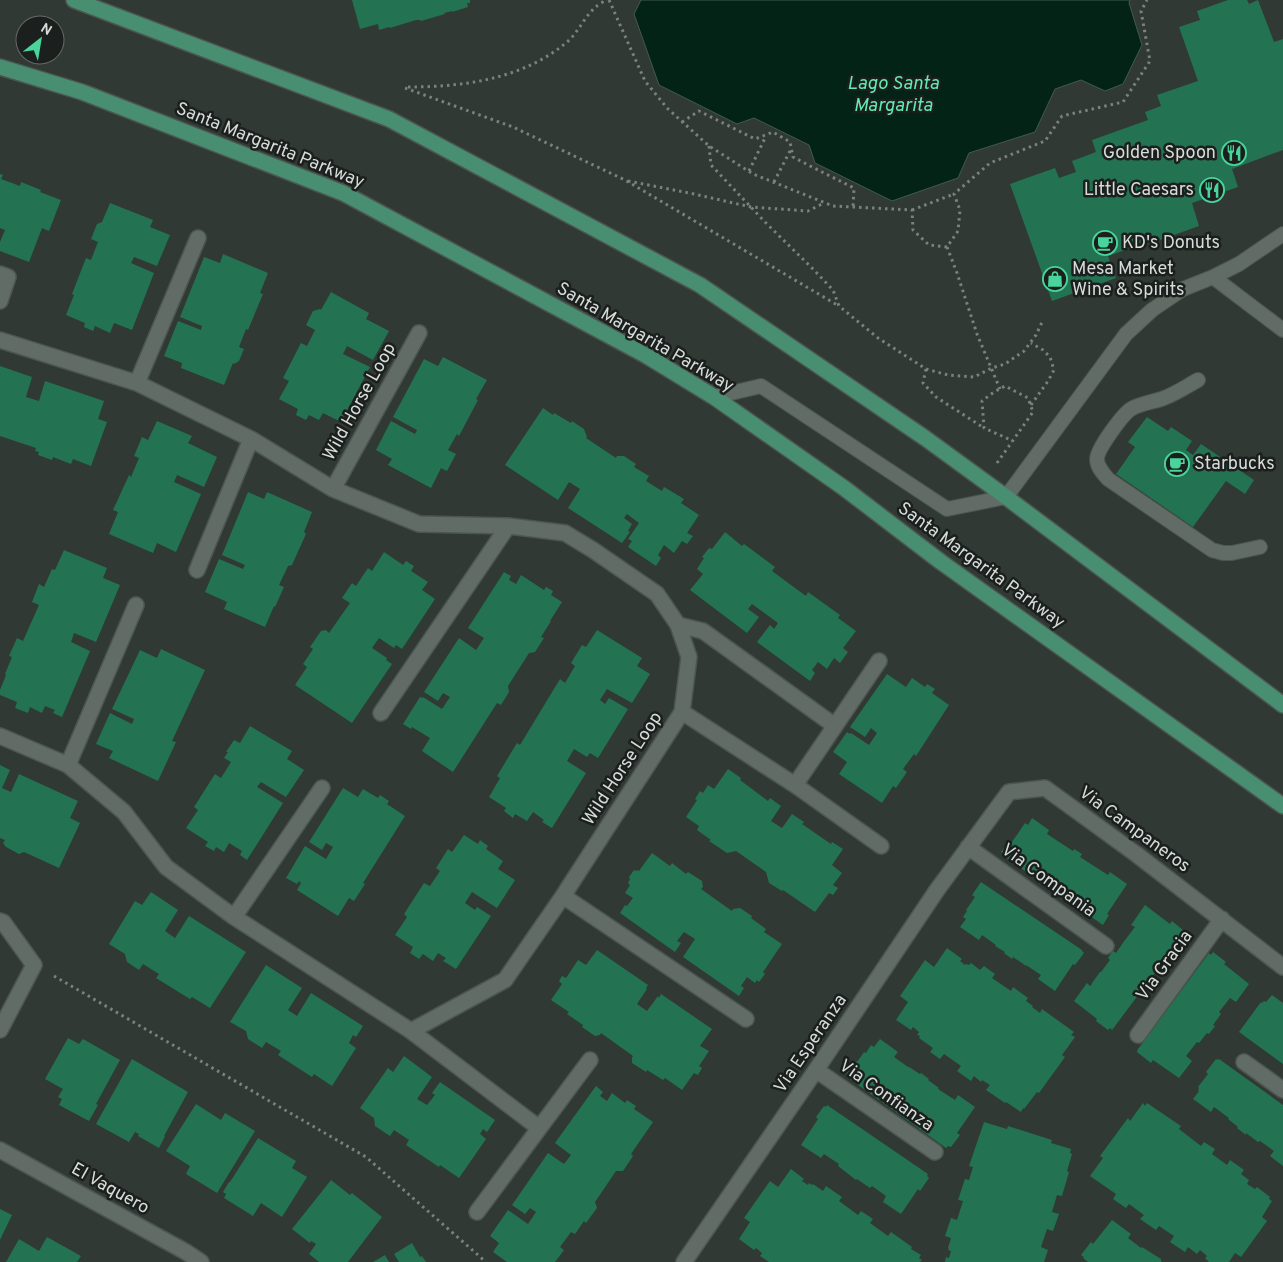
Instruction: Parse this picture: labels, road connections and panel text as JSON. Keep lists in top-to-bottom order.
{
  "streets": {
    "main road": ["Santa Margarita Parkway"],
    "street": [
      "Wild Horse Loop",
      "Via Campaneros",
      "Via Compania",
      "Via Gracia",
      "Via Esperanza",
      "Via Confianza",
      "El Vaquero"
    ]
  },
  "crossings": [
    ["Via Campaneros", "Via Compania"],
    ["Via Campaneros", "Via Gracia"],
    ["Via Campaneros", "Via Esperanza"],
    ["Via Compania", "Via Esperanza"],
    ["Via Esperanza", "Via Confianza"]
  ],
  "water": ["Lago Santa Margarita"],
  "places": {
    "restaurant": ["Golden Spoon", "Little Caesars"],
    "cafe": ["KD's Donuts", "Starbucks"],
    "shop": ["Mesa Market Wine & Spirits"]
  },
  "north": "top right"
}
